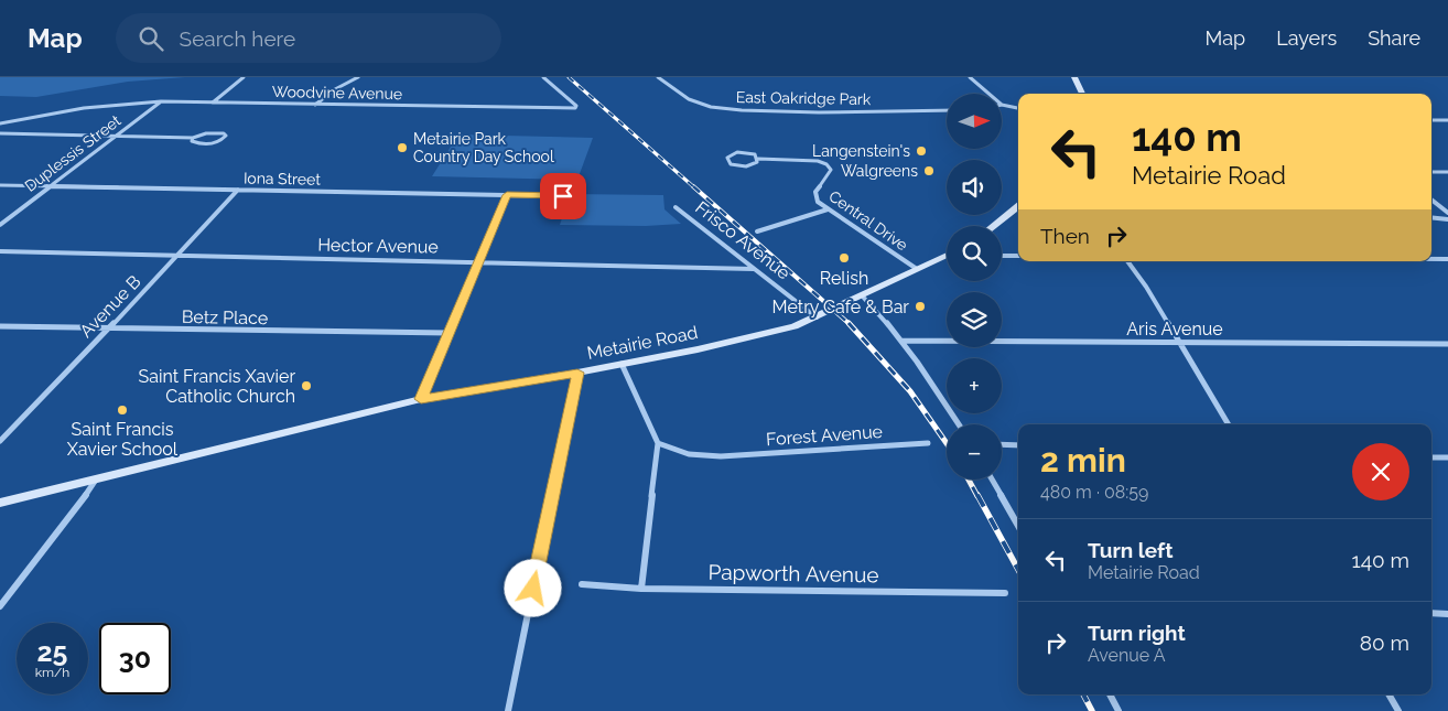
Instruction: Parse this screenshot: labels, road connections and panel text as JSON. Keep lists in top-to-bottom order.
{
  "streets": {
    "main road": ["Metairie Road"],
    "street": [
      "Woodvine Avenue",
      "East Oakridge Park",
      "Duplessis Street",
      "Iona Street",
      "Central Drive",
      "Frisco Avenue",
      "Hector Avenue",
      "Avenue B",
      "Betz Place",
      "Aris Avenue",
      "Forest Avenue",
      "Papworth Avenue"
    ]
  },
  "crossings": [
    ["Woodvine Avenue", "Duplessis Street"],
    ["Duplessis Street", "Iona Street"],
    ["Iona Street", "Avenue B"],
    ["Central Drive", "Metairie Road"],
    ["Frisco Avenue", "Hector Avenue"],
    ["Frisco Avenue", "Metairie Road"],
    ["Hector Avenue", "Avenue B"],
    ["Avenue B", "Betz Place"]
  ],
  "places": [
    "Metairie Park Country Day School",
    "Langenstein's",
    "Walgreens",
    "Relish",
    "Metry Cafe & Bar",
    "Saint Francis Xavier Catholic Church",
    "Saint Francis Xavier School"
  ],
  "north": "right",
  "page": {
    "header": "Map",
    "search": "Search here",
    "nav": ["Map", "Layers", "Share"],
    "map_buttons": ["+", "−"],
    "turn": ["140 m", "Metairie Road"],
    "then": "Then",
    "heading": ["2 min", "480 m · 08:59"],
    "list": [
      {
        "name": "Turn left",
        "note": "Metairie Road",
        "value": "140 m"
      },
      {
        "name": "Turn right",
        "note": "Avenue A",
        "value": "80 m"
      }
    ],
    "speed": "25 km/h",
    "limit": "30"
  }
}
